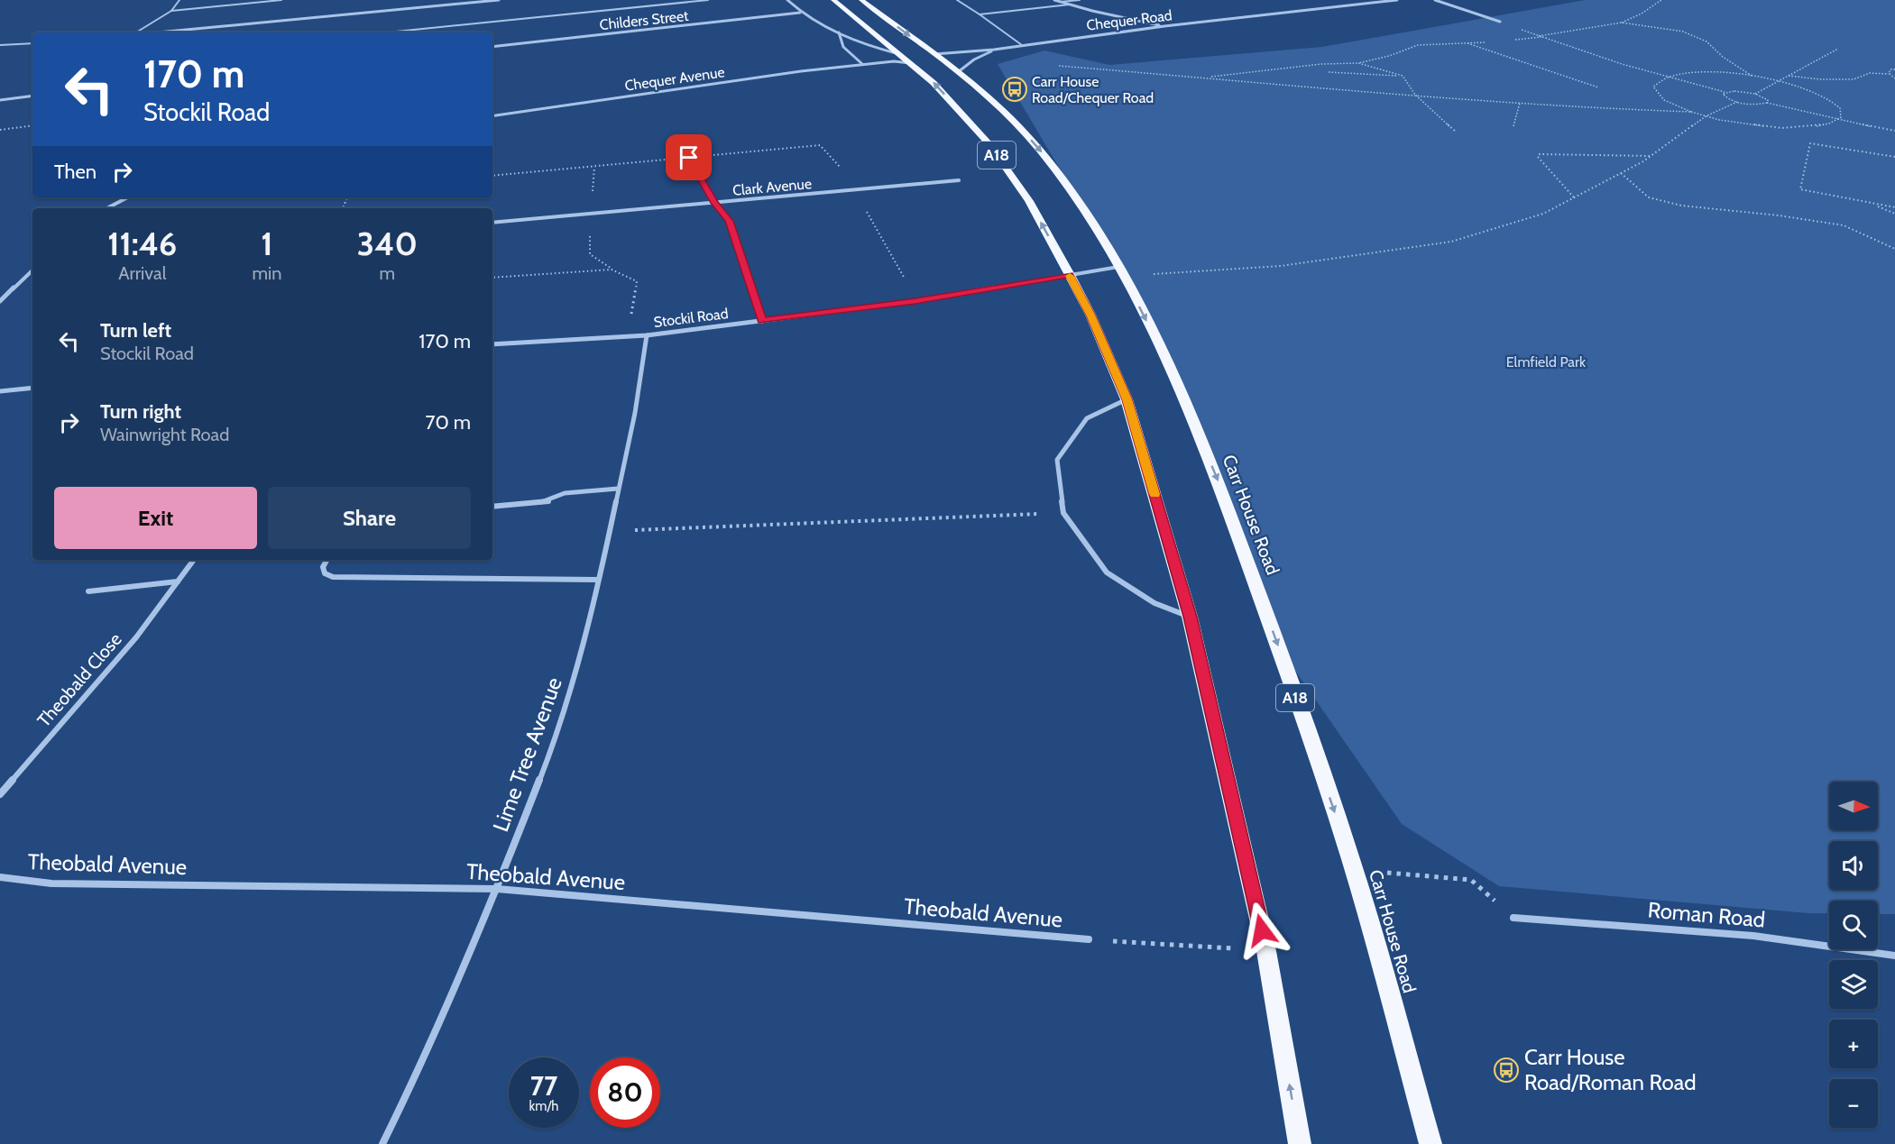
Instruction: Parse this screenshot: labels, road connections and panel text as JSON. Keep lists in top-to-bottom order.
{
  "streets": {
    "highway": ["A18", "Carr House Road"],
    "street": [
      "Childers Street",
      "Chequer Road",
      "Chequer Avenue",
      "Clark Avenue",
      "Stockil Road",
      "Theobald Close",
      "Lime Tree Avenue",
      "Theobald Avenue",
      "Roman Road"
    ]
  },
  "crossings": [
    ["Chequer Road", "Carr House Road"],
    ["Chequer Avenue", "A18"],
    ["A18", "Stockil Road"],
    ["Stockil Road", "Carr House Road"],
    ["Stockil Road", "Lime Tree Avenue"],
    ["Lime Tree Avenue", "Theobald Avenue"]
  ],
  "parks": ["Elmfield Park"],
  "places": {
    "bus stop": ["Carr House Road/Chequer Road", "Carr House Road/Roman Road"]
  },
  "north": "right",
  "page": {
    "turn": ["170 m", "Stockil Road"],
    "then": "Then",
    "eta": [
      "11:46",
      "Arrival",
      "1",
      "min",
      "340",
      "m"
    ],
    "list": [
      {
        "name": "Turn left",
        "note": "Stockil Road",
        "value": "170 m"
      },
      {
        "name": "Turn right",
        "note": "Wainwright Road",
        "value": "70 m"
      }
    ],
    "buttons": ["Exit", "Share"],
    "map_buttons": ["+", "−"],
    "speed": "77 km/h",
    "limit": "80"
  }
}
